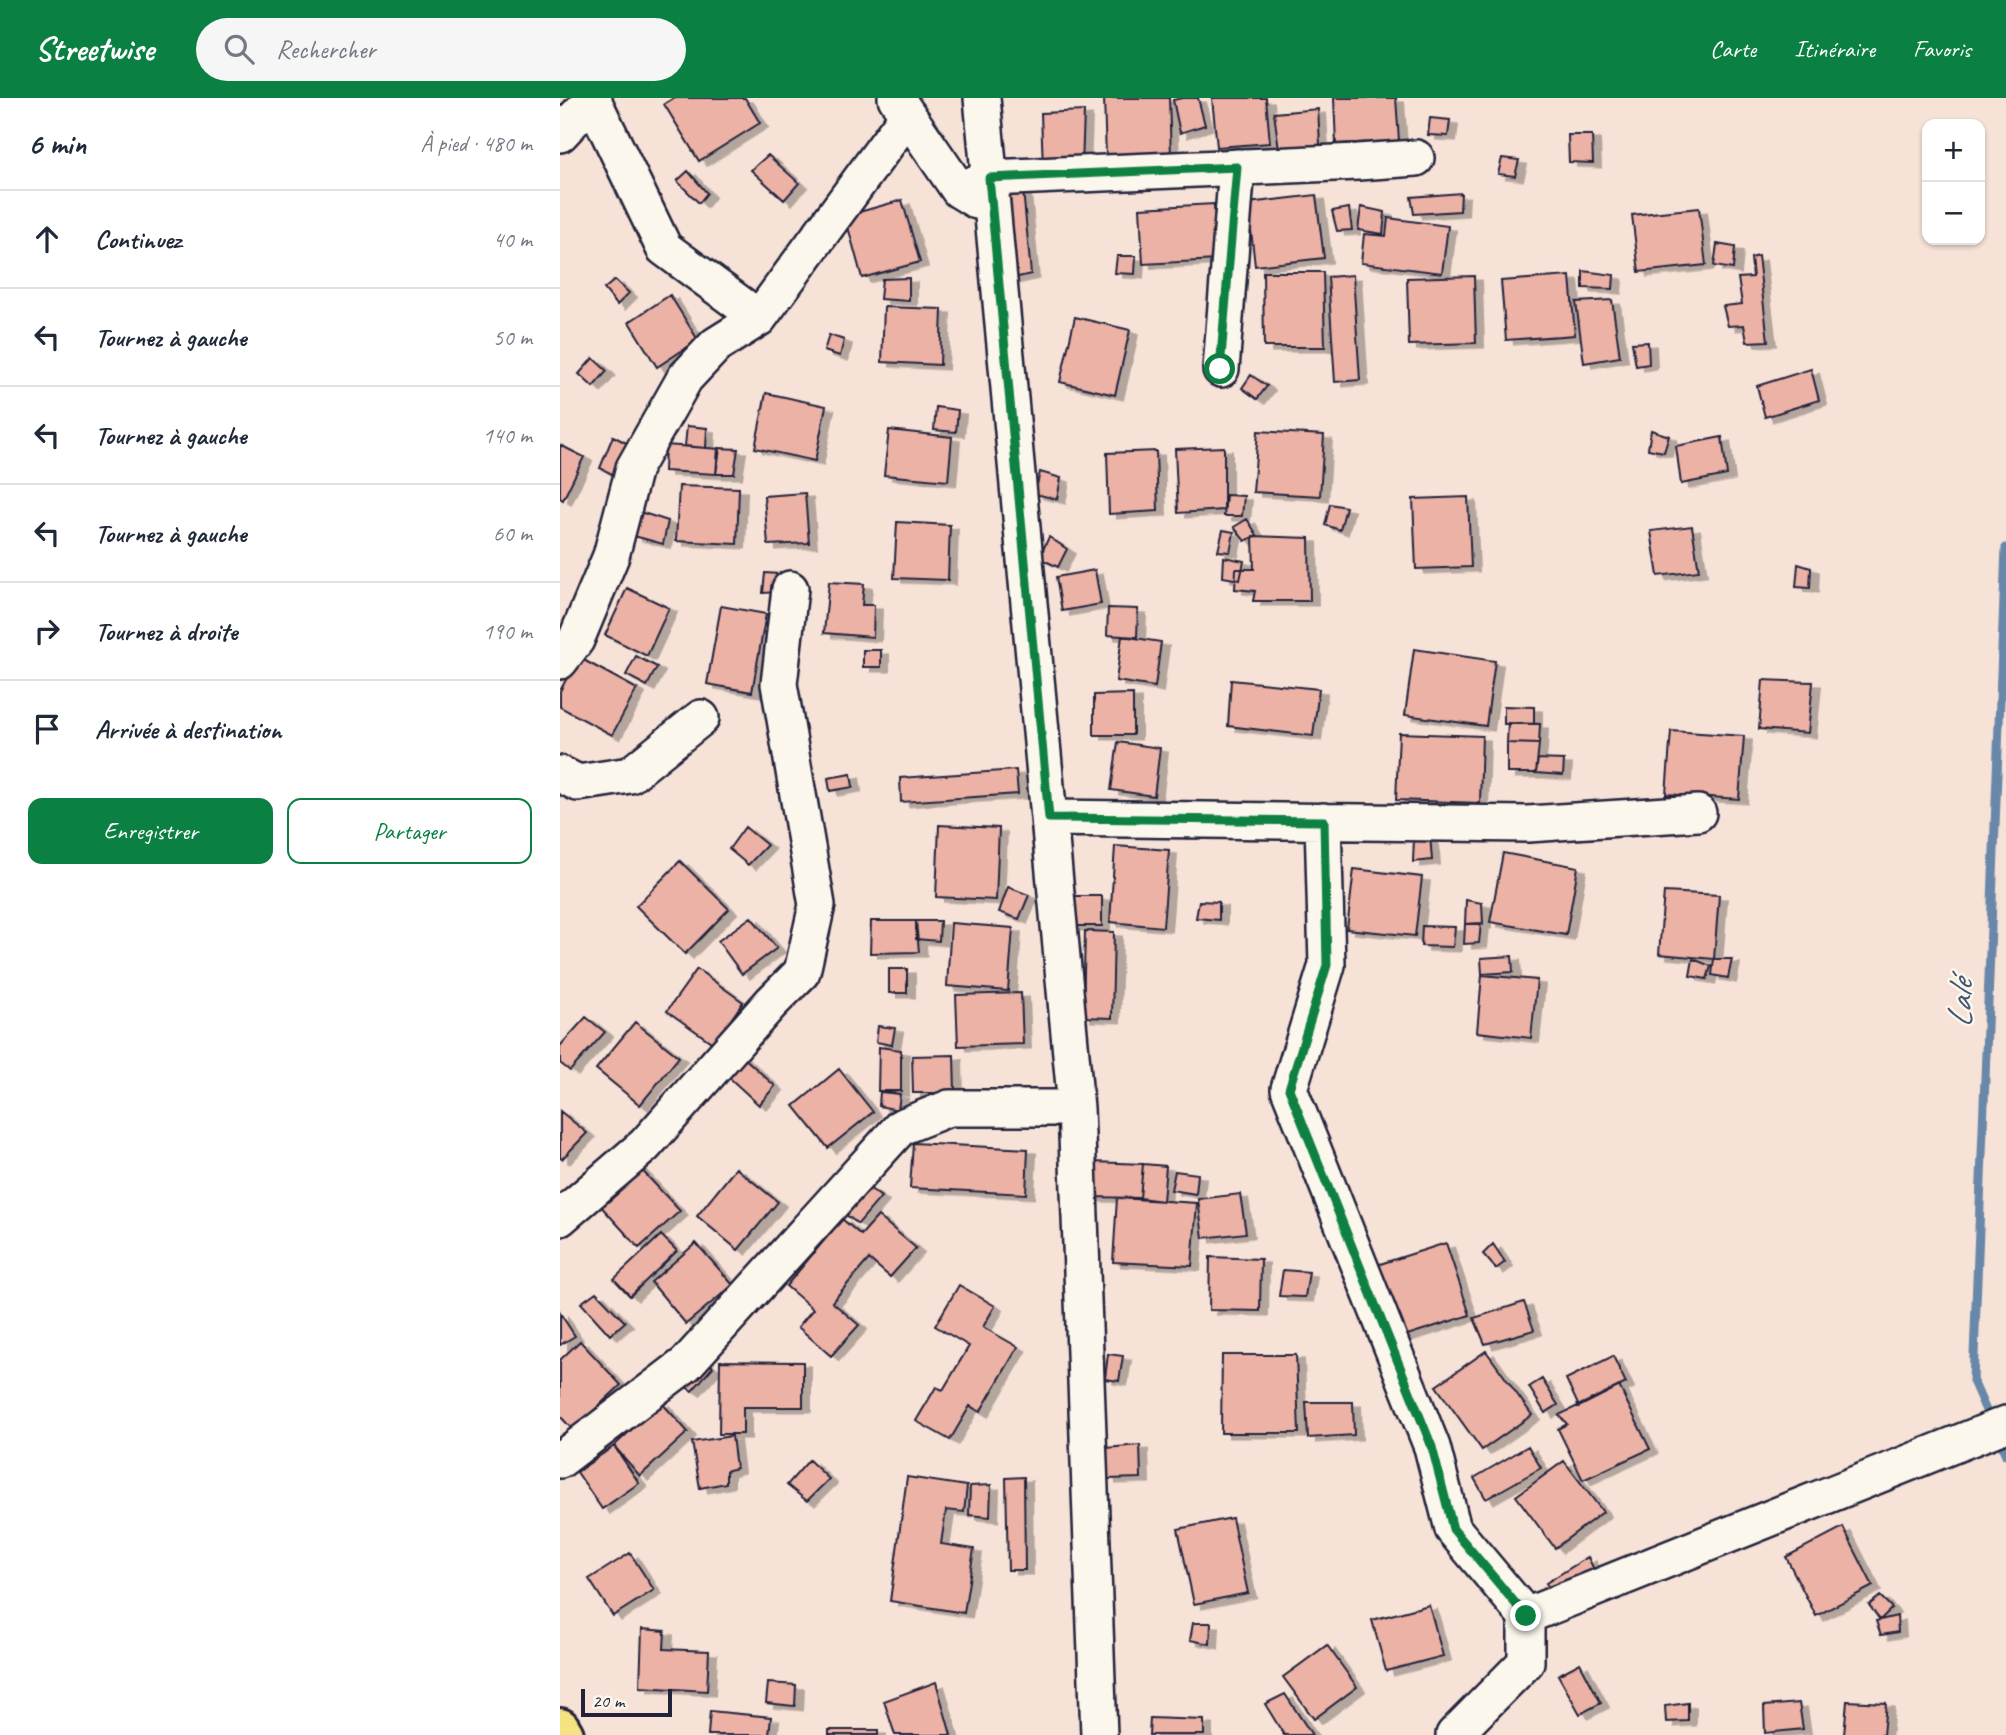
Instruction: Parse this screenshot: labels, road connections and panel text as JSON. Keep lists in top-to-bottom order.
{
  "water": ["Lalé"],
  "scale_bar": "20 m",
  "page": {
    "header": "Streetwise",
    "search": "Rechercher",
    "nav": ["Carte", "Itinéraire", "Favoris"],
    "heading": ["6 min", "À pied · 480 m"],
    "map_buttons": ["+", "−"],
    "list": [
      ["Continuez", "40 m"],
      ["Tournez à gauche", "50 m"],
      ["Tournez à gauche", "140 m"],
      ["Tournez à gauche", "60 m"],
      ["Tournez à droite", "190 m"],
      "Arrivée à destination"
    ],
    "buttons": ["Enregistrer", "Partager"],
    "scale": "20 m"
  }
}
